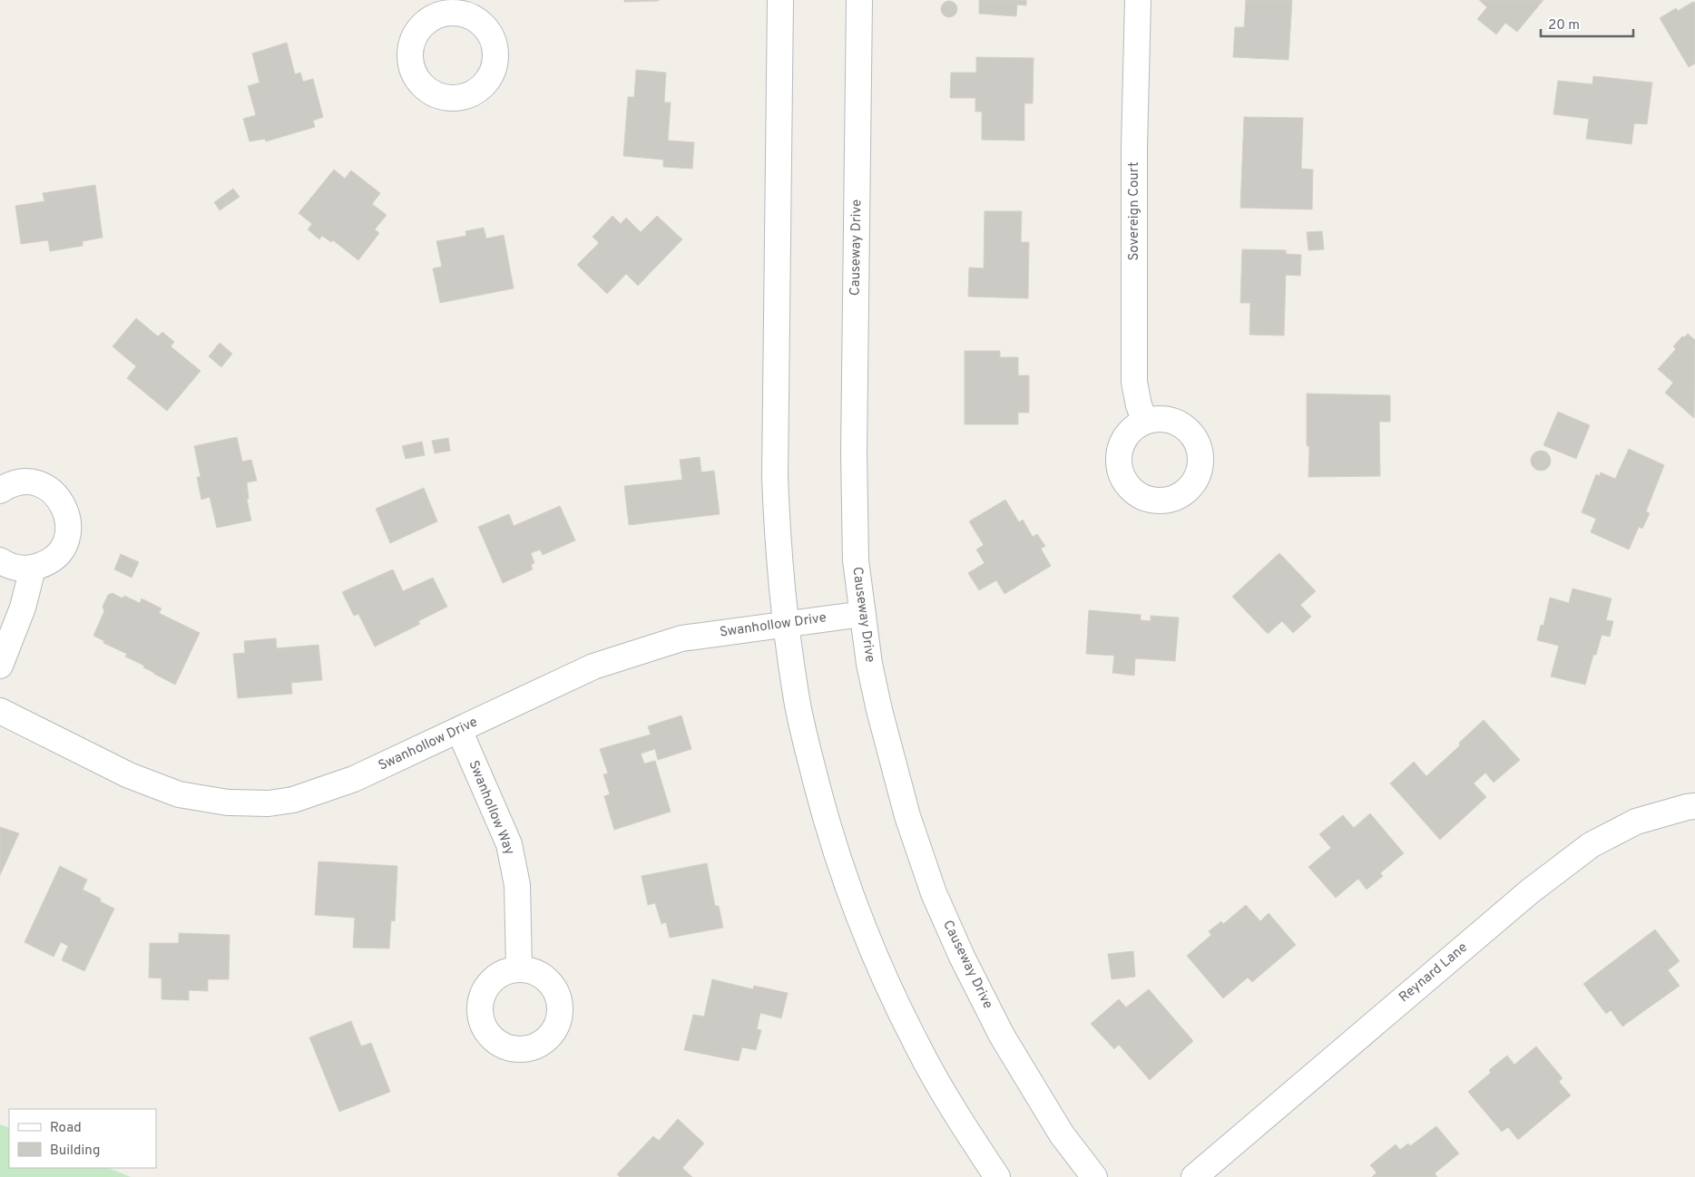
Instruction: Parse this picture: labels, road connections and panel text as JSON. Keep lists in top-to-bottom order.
{
  "streets": {
    "street": [
      "Sovereign Court",
      "Causeway Drive",
      "Swanhollow Drive",
      "Swanhollow Way",
      "Reynard Lane"
    ]
  },
  "crossings": [
    ["Causeway Drive", "Swanhollow Drive"],
    ["Swanhollow Drive", "Swanhollow Way"]
  ],
  "legend": ["Road", "Building"],
  "scale_bar": "20 m"
}
